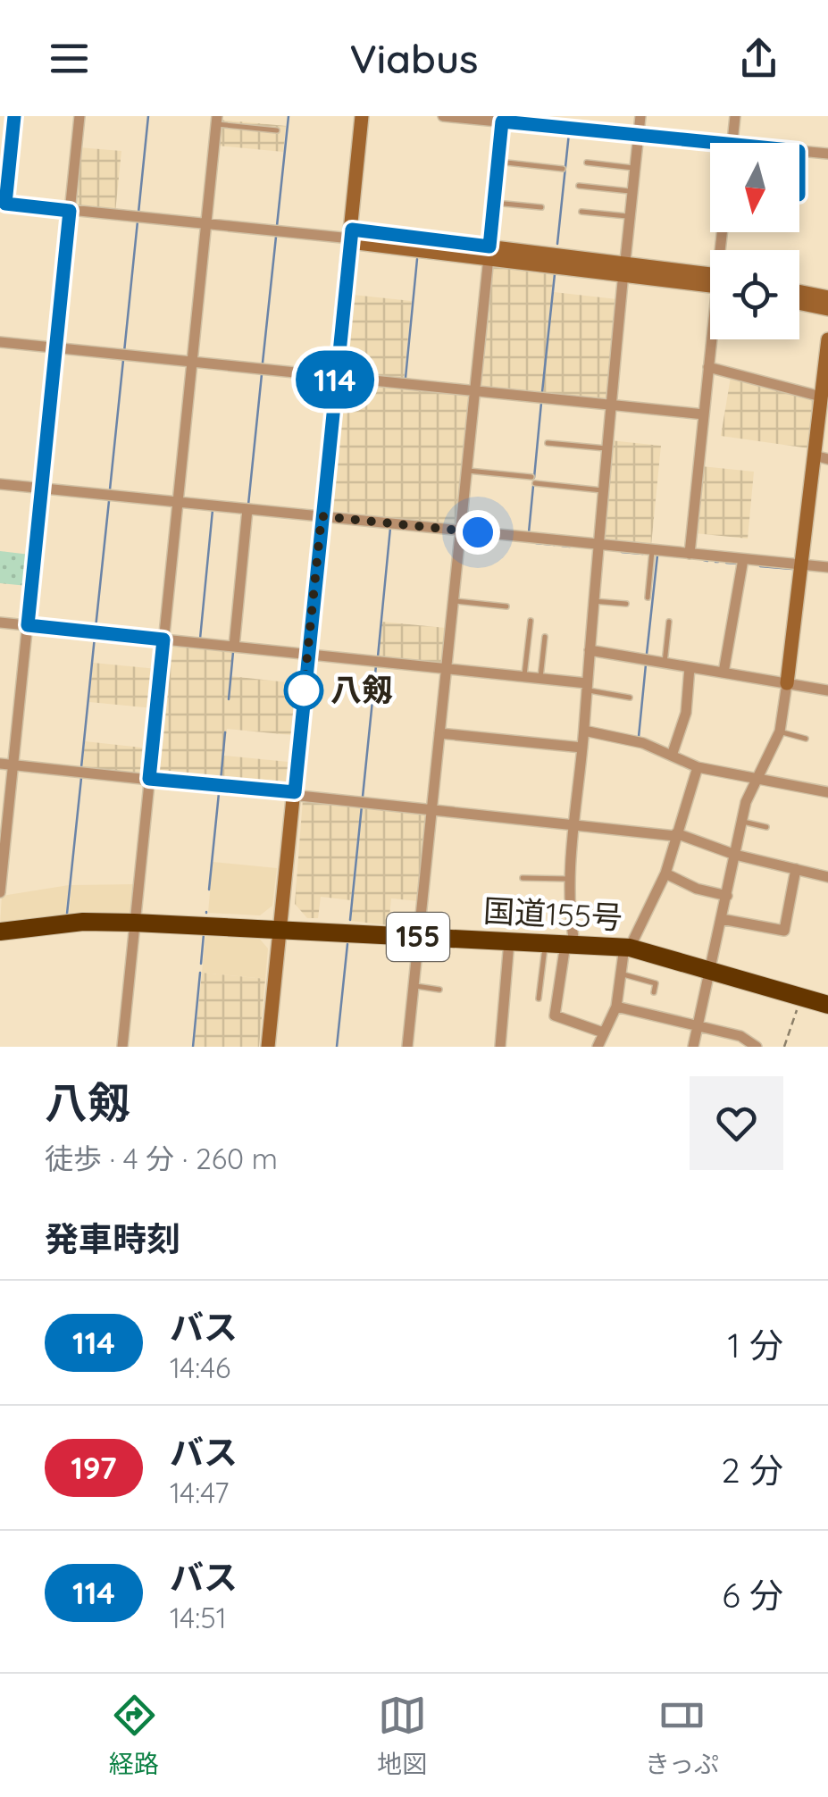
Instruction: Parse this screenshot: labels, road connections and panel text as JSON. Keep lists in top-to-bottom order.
{
  "streets": {
    "highway": ["国道155号", "155"]
  },
  "places": ["八剱"],
  "lines": ["bus line 114"],
  "north": "bottom",
  "page": {
    "header": "Viabus",
    "on_map": "114",
    "heading": [
      ["八剱", "徒歩 · 4 分 · 260 m"],
      "発車時刻"
    ],
    "list": [
      {
        "mark": "114",
        "name": "バス",
        "note": "14:46",
        "value": "1 分"
      },
      {
        "mark": "197",
        "name": "バス",
        "note": "14:47",
        "value": "2 分"
      },
      {
        "mark": "114",
        "name": "バス",
        "note": "14:51",
        "value": "6 分"
      }
    ],
    "tabs": ["経路", "地図", "きっぷ"]
  }
}
